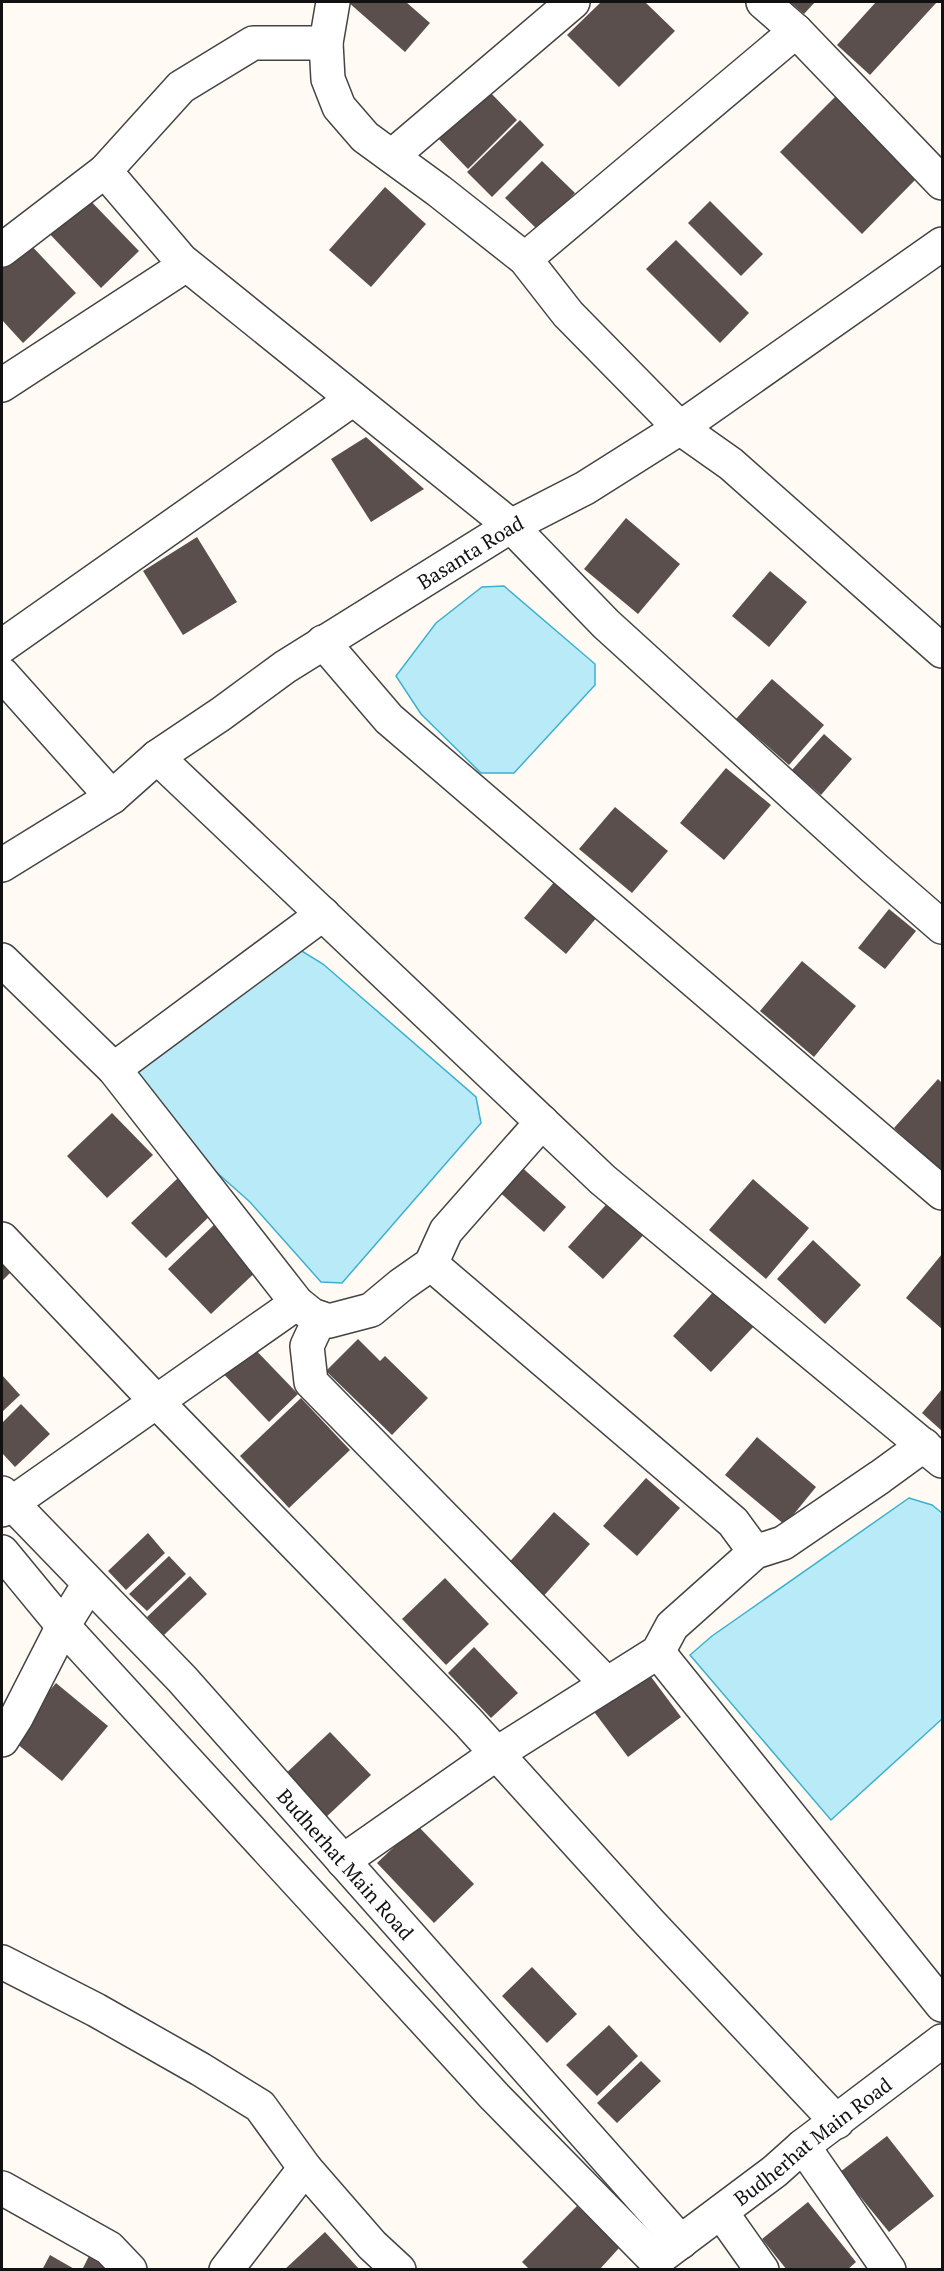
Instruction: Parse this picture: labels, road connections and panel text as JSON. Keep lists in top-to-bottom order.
{
  "streets": {
    "street": ["Basanta Road", "Budherhat Main Road"]
  }
}
